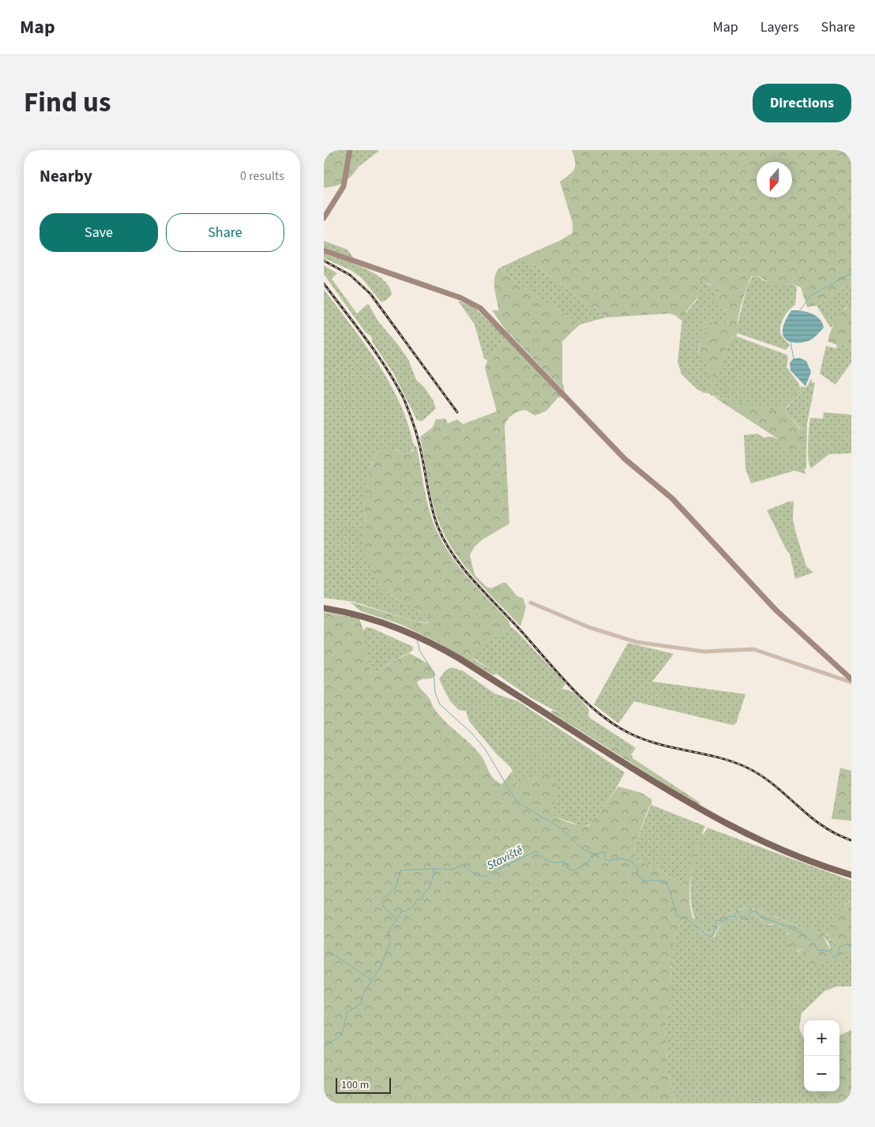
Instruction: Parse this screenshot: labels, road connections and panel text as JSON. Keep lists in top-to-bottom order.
{
  "water": ["Staviště"],
  "scale_bar": "100 m",
  "north": "bottom",
  "page": {
    "header": "Map",
    "nav": ["Map", "Layers", "Share"],
    "title": "Find us",
    "buttons": [
      "Directions",
      ["Save", "Share"]
    ],
    "heading": ["Nearby", "0 results"],
    "map_buttons": ["+", "−"],
    "scale": "100 m"
  }
}
